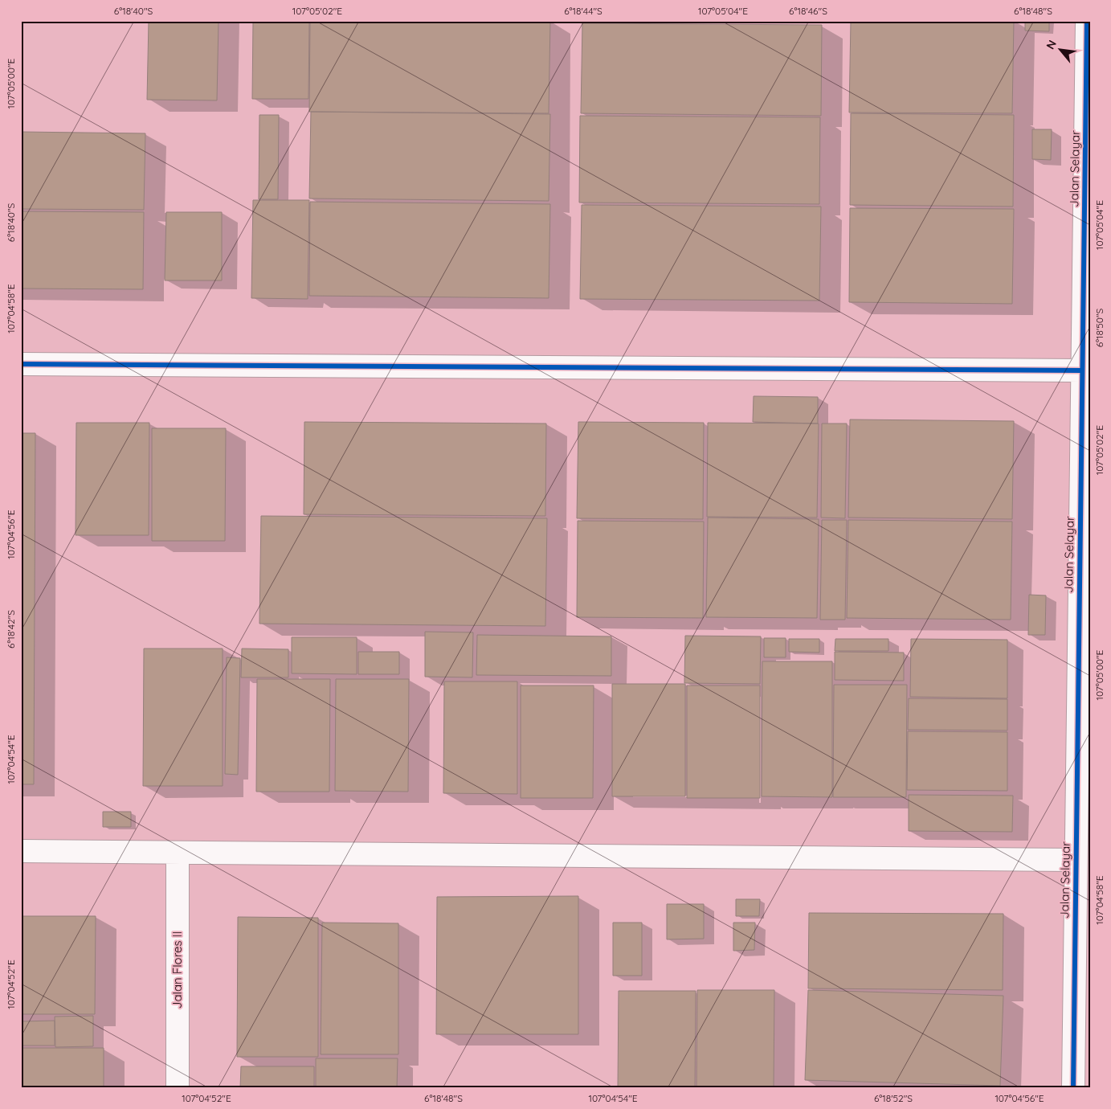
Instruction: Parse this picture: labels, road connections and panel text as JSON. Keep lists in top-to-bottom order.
{
  "streets": {
    "street": ["Jalan Selayar", "Jalan Flores II"]
  },
  "north": "top left",
  "coordinates": [
    "6°18'40\"S",
    "107°05'02\"E",
    "6°18'44\"S",
    "107°05'04\"E",
    "6°18'46\"S",
    "6°18'48\"S",
    "107°05'00\"E",
    "107°04'58\"E",
    "6°18'50\"S",
    "107°04'56\"E",
    "6°18'42\"S",
    "107°04'54\"E",
    "107°04'52\"E",
    "6°18'52\"S"
  ]
}
